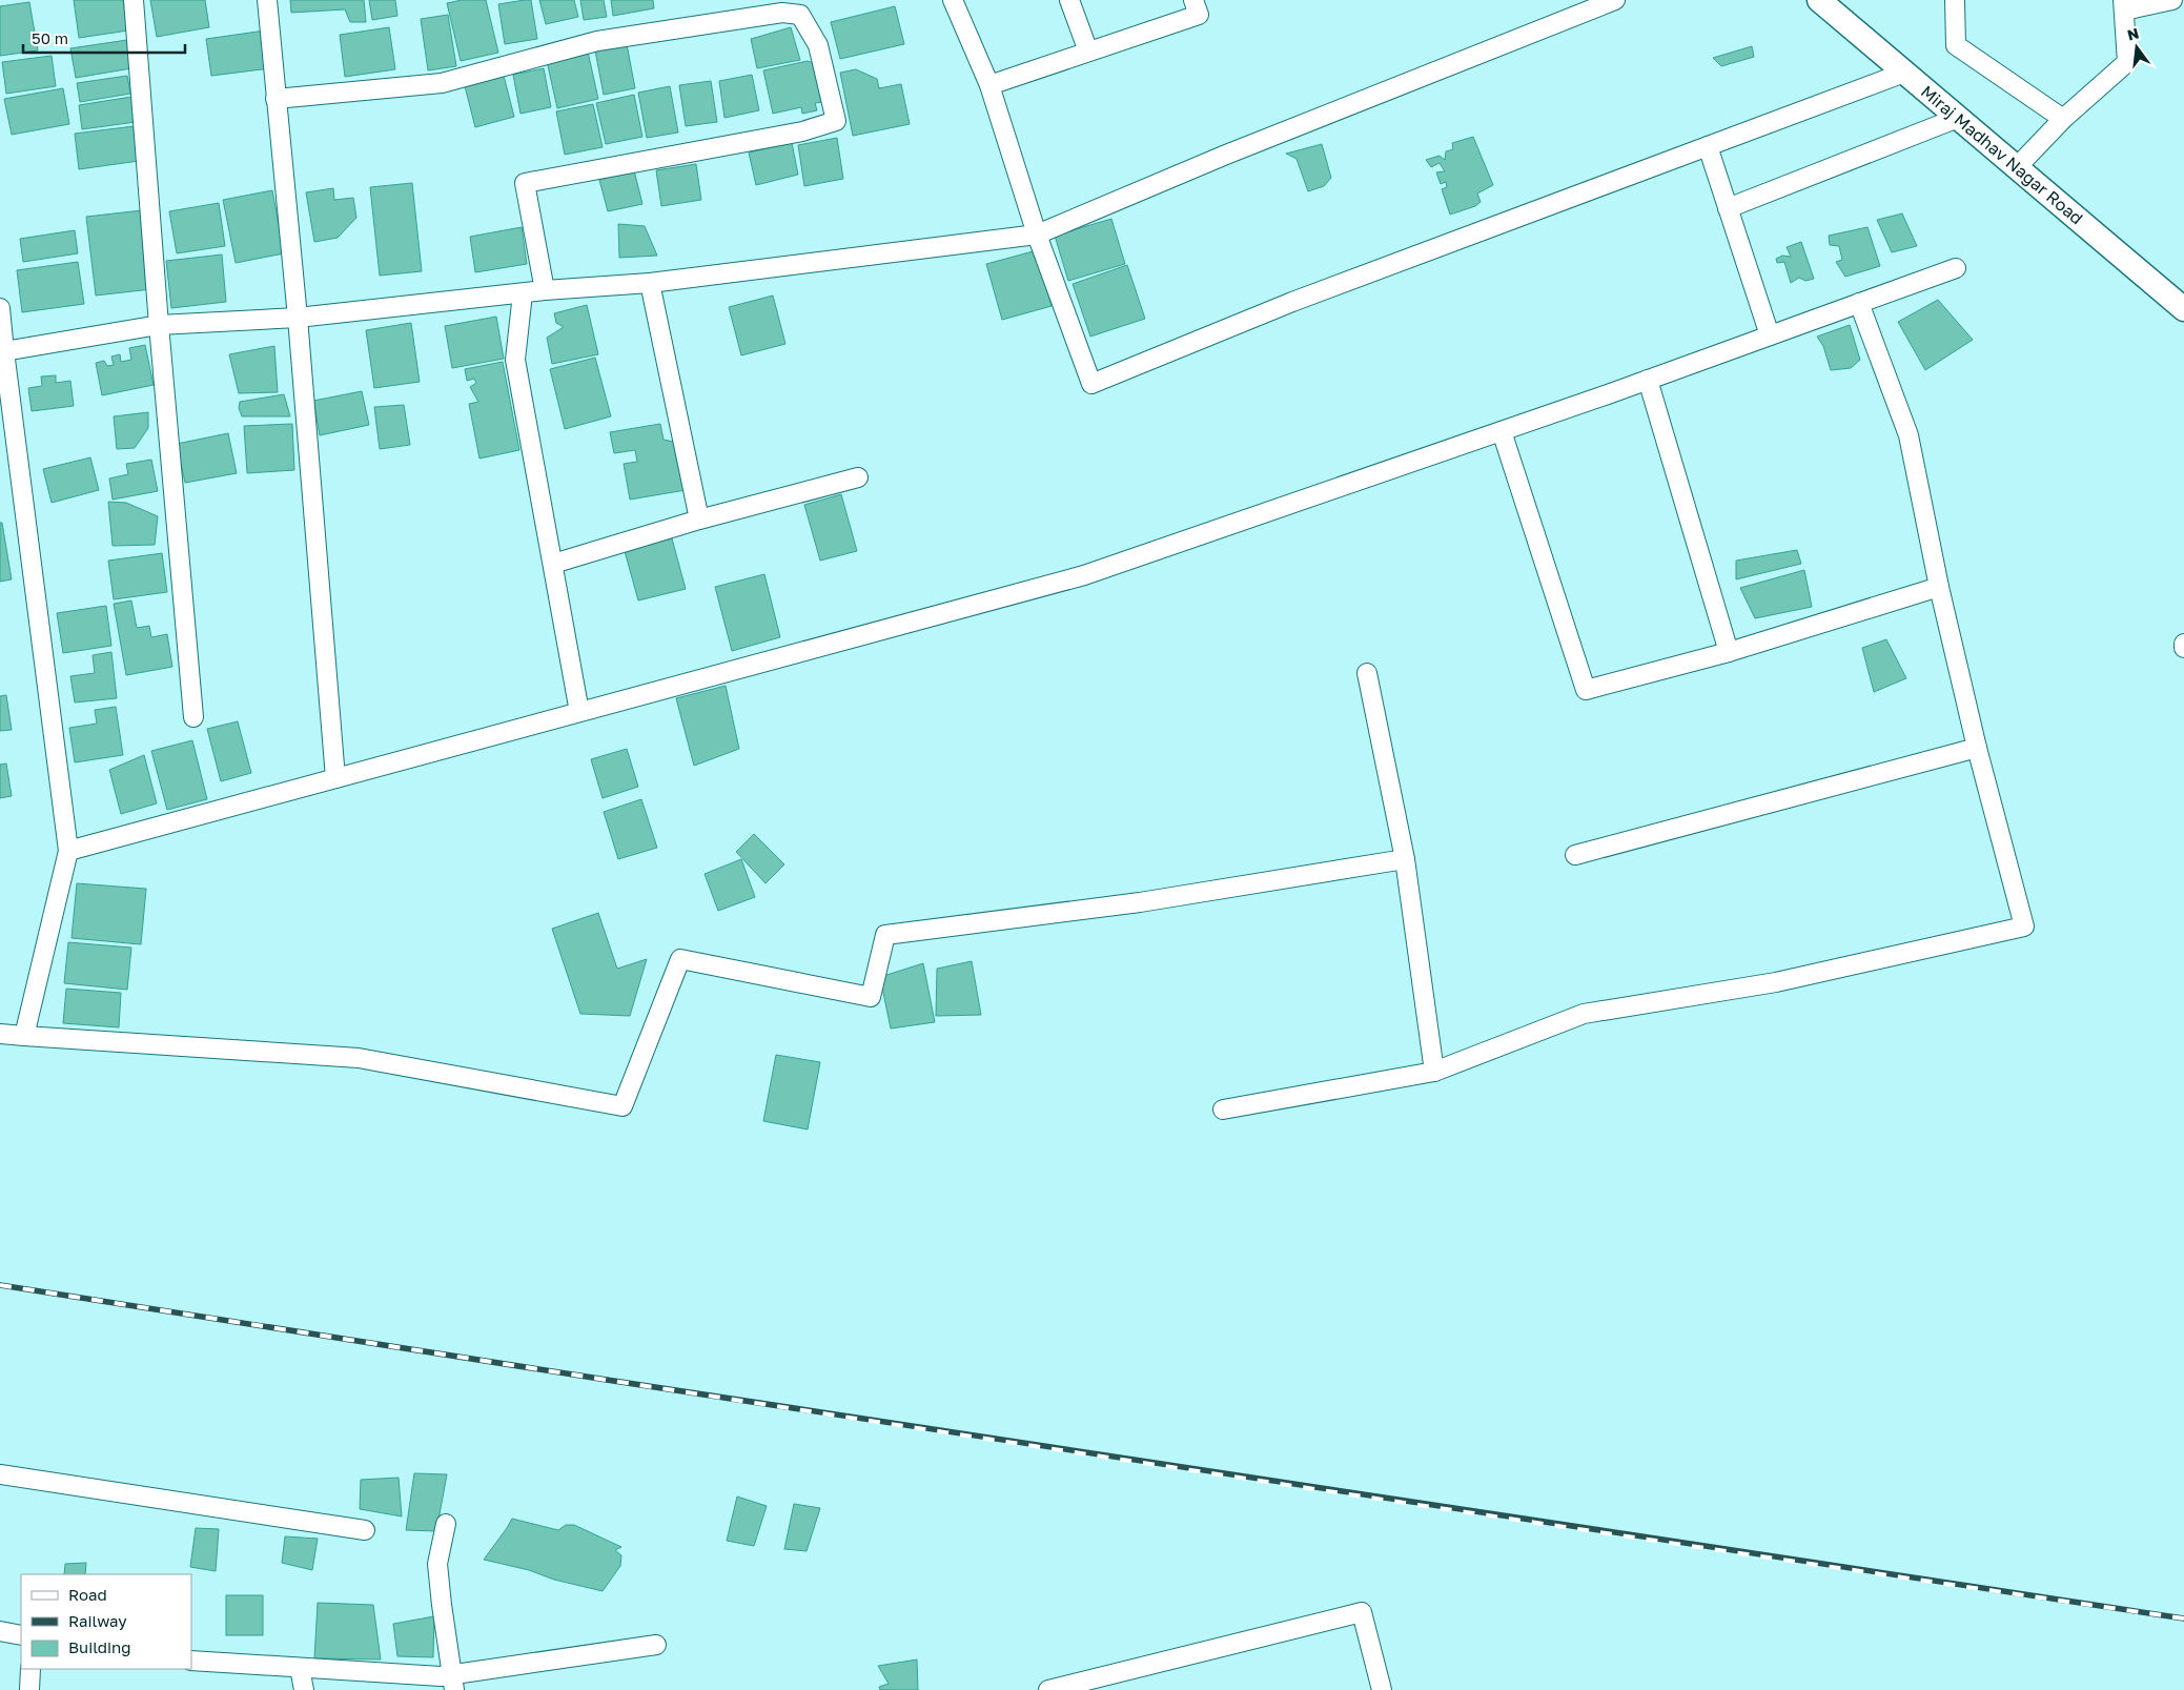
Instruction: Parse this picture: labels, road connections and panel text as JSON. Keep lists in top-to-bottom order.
{
  "streets": {
    "street": ["Miraj Madhav Nagar Road"]
  },
  "legend": ["Road", "Railway", "Building"],
  "scale_bar": "50 m",
  "north": "top"
}
